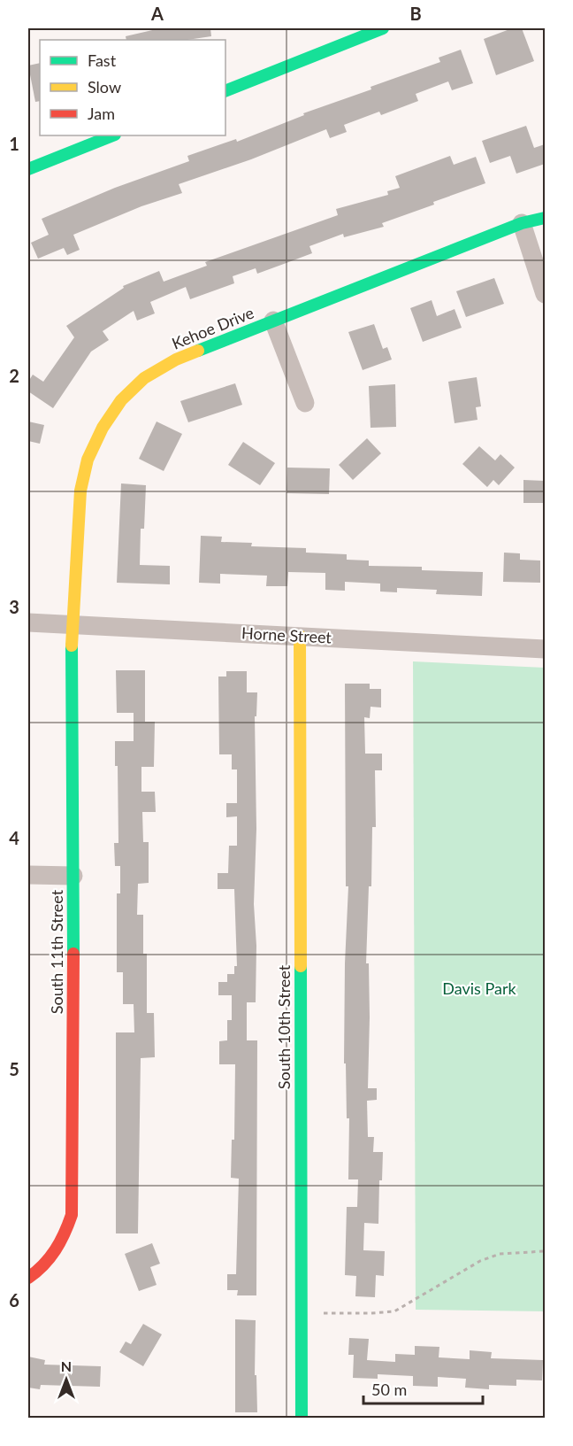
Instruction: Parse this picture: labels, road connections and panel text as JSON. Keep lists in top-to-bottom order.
{
  "streets": {
    "street": [
      "Kehoe Drive",
      "Horne Street",
      "South 11th Street",
      "South 10th Street"
    ]
  },
  "crossings": [
    ["Kehoe Drive", "Horne Street"],
    ["Kehoe Drive", "South 11th Street"],
    ["Horne Street", "South 11th Street"],
    ["Horne Street", "South 10th Street"]
  ],
  "parks": ["Davis Park"],
  "legend": ["Fast", "Slow", "Jam"],
  "scale_bar": "50 m",
  "north": "top",
  "grid": {
    "columns": ["A", "B"],
    "rows": [
      "1",
      "2",
      "3",
      "4",
      "5",
      "6"
    ]
  }
}
